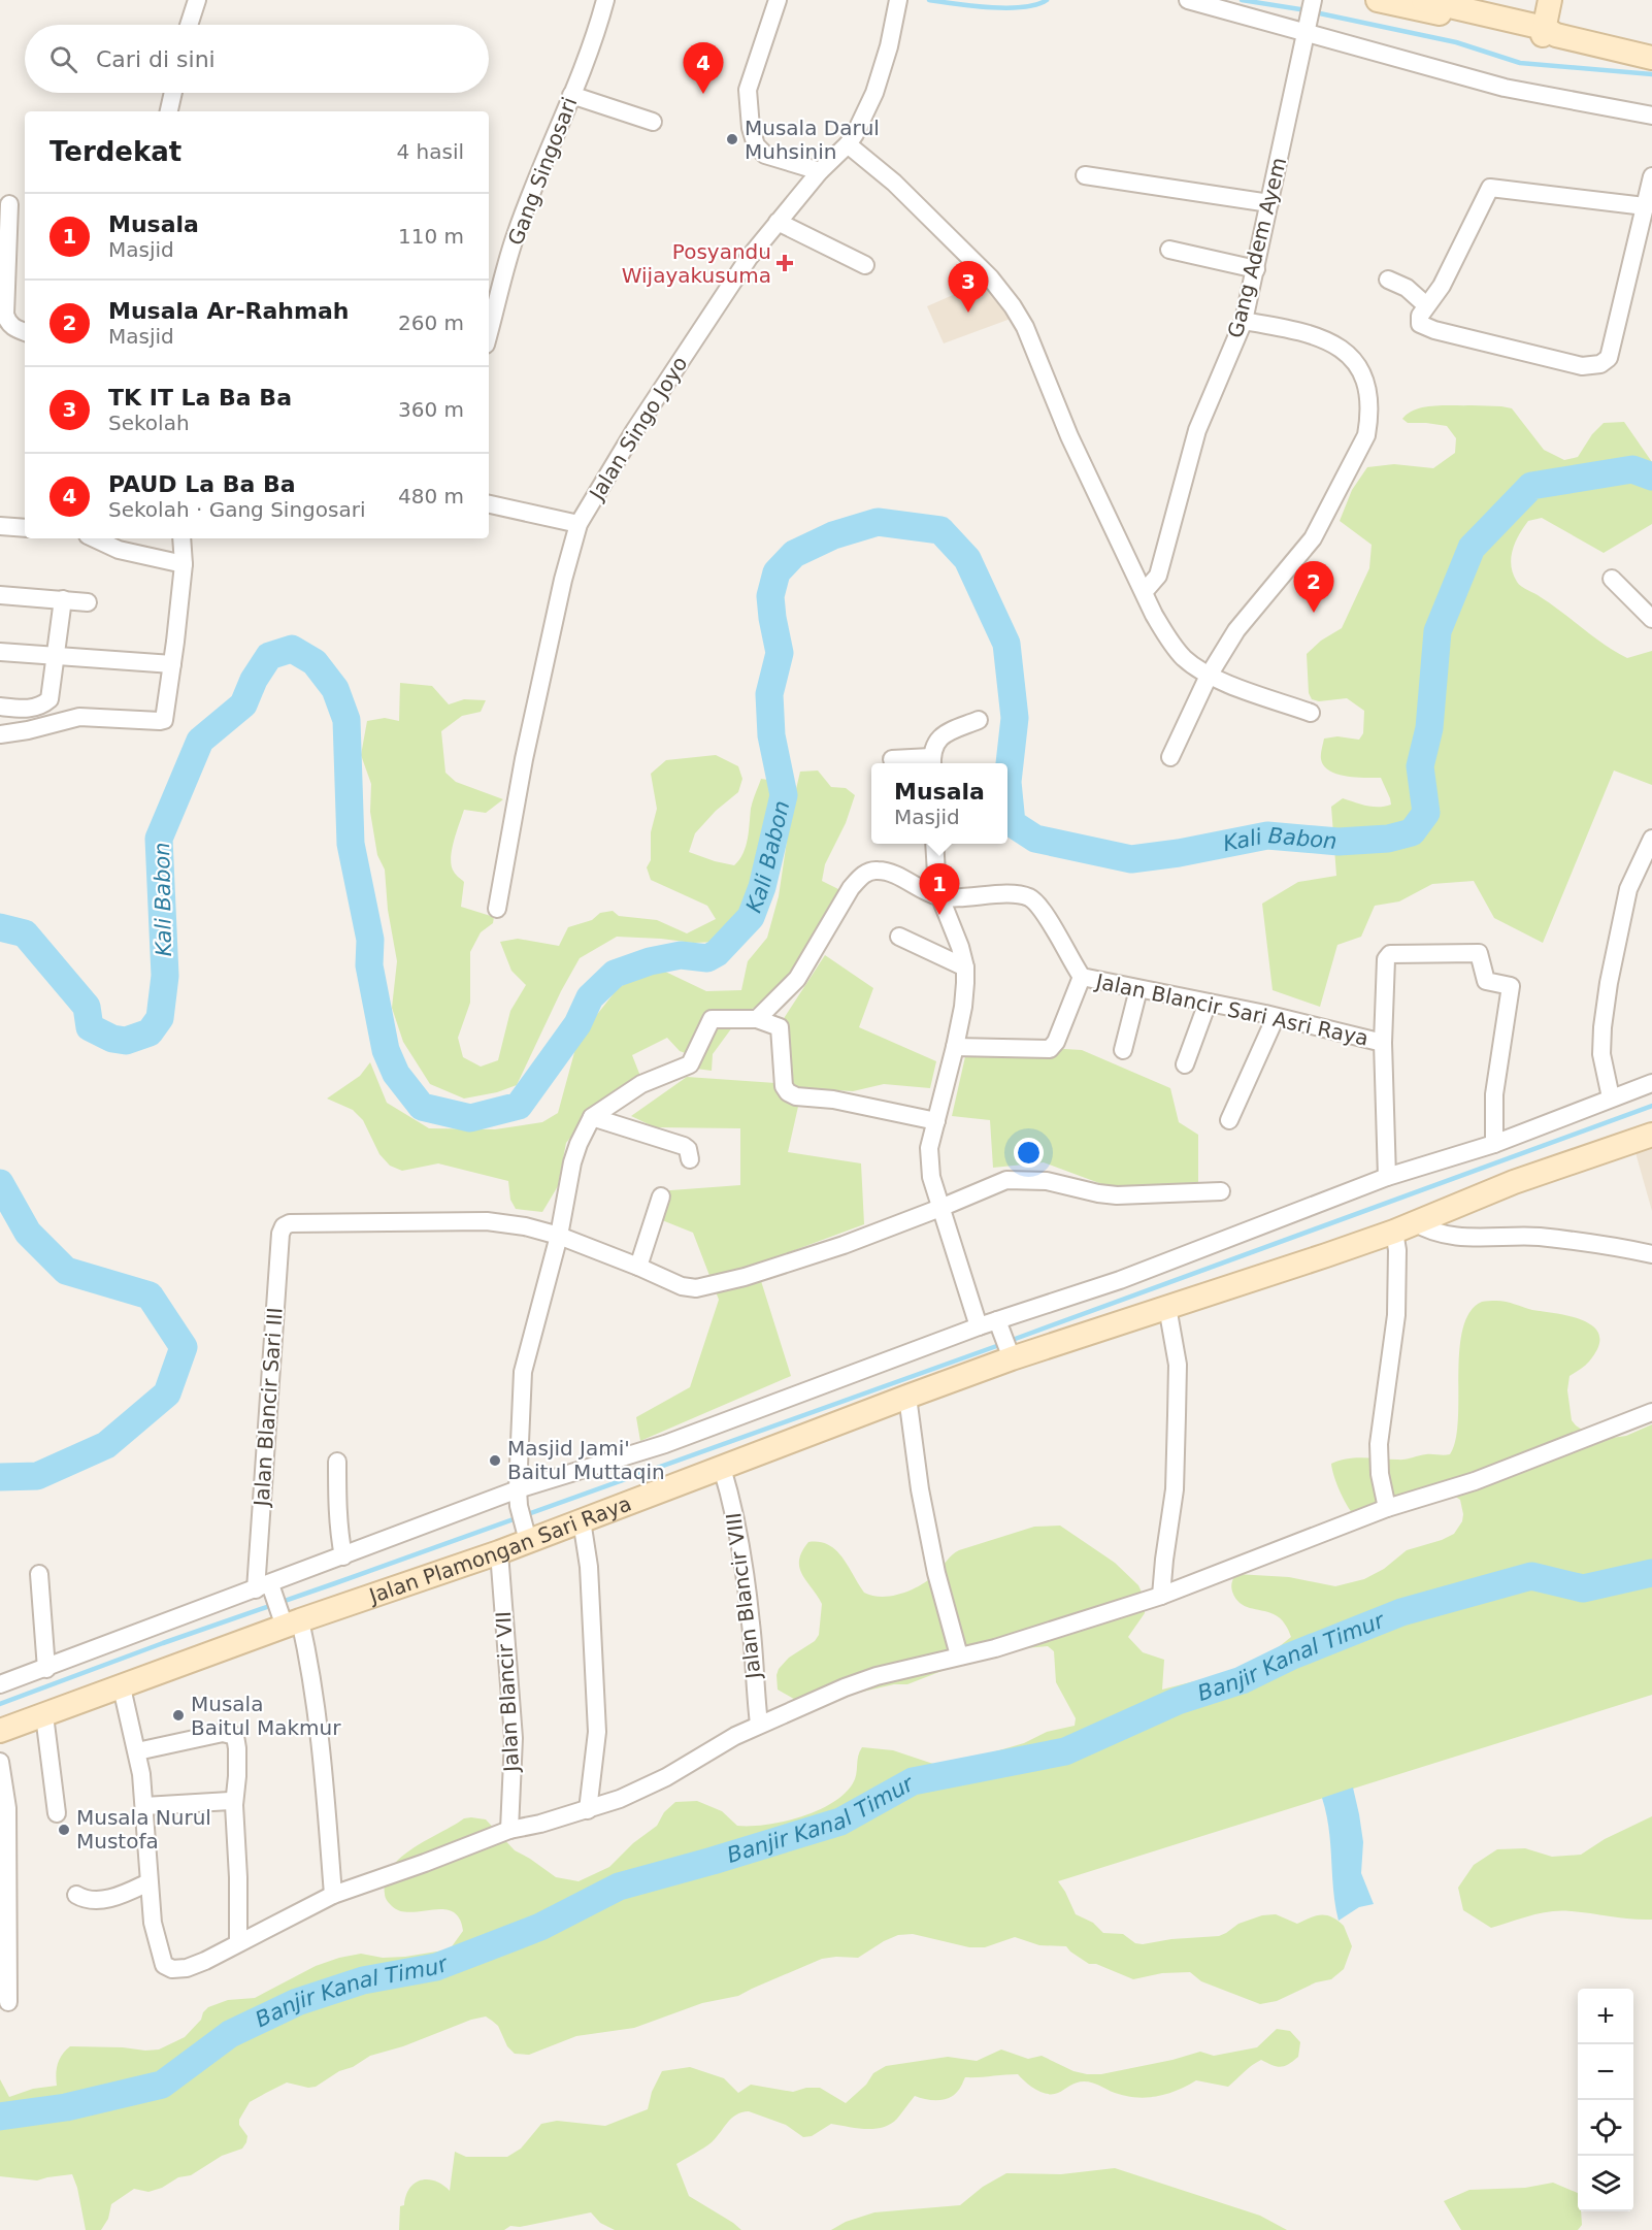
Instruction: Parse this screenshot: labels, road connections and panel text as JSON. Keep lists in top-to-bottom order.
{
  "streets": {
    "street": [
      "Gang Singosari",
      "Gang Adem Ayem",
      "Jalan Singo Joyo",
      "Jalan Blancir Sari Asri Raya",
      "Jalan Blancir Sari III",
      "Jalan Plamongan Sari Raya",
      "Jalan Blancir VIII",
      "Jalan Blancir VII"
    ]
  },
  "crossings": [
    ["Jalan Plamongan Sari Raya", "Jalan Blancir VIII"],
    ["Jalan Plamongan Sari Raya", "Jalan Blancir VII"]
  ],
  "water": ["Kali Babon", "Banjir Kanal Timur"],
  "places": {
    "other": [
      "Musala Darul Muhsinin",
      "Masjid Jami' Baitul Muttaqin",
      "Musala Baitul Makmur",
      "Musala Nurul Mustofa"
    ],
    "health": ["Posyandu Wijayakusuma"]
  },
  "page": {
    "search": "Cari di sini",
    "pins": [
      "4",
      "3",
      "2",
      "1"
    ],
    "heading": ["Terdekat", "4 hasil"],
    "list": [
      {
        "mark": "1",
        "name": "Musala",
        "note": "Masjid",
        "value": "110 m"
      },
      {
        "mark": "2",
        "name": "Musala Ar-Rahmah",
        "note": "Masjid",
        "value": "260 m"
      },
      {
        "mark": "3",
        "name": "TK IT La Ba Ba",
        "note": "Sekolah",
        "value": "360 m"
      },
      {
        "mark": "4",
        "name": "PAUD La Ba Ba",
        "note": "Sekolah · Gang Singosari",
        "value": "480 m"
      }
    ],
    "popup": ["Musala", "Masjid"],
    "map_buttons": ["+", "−"]
  }
}
